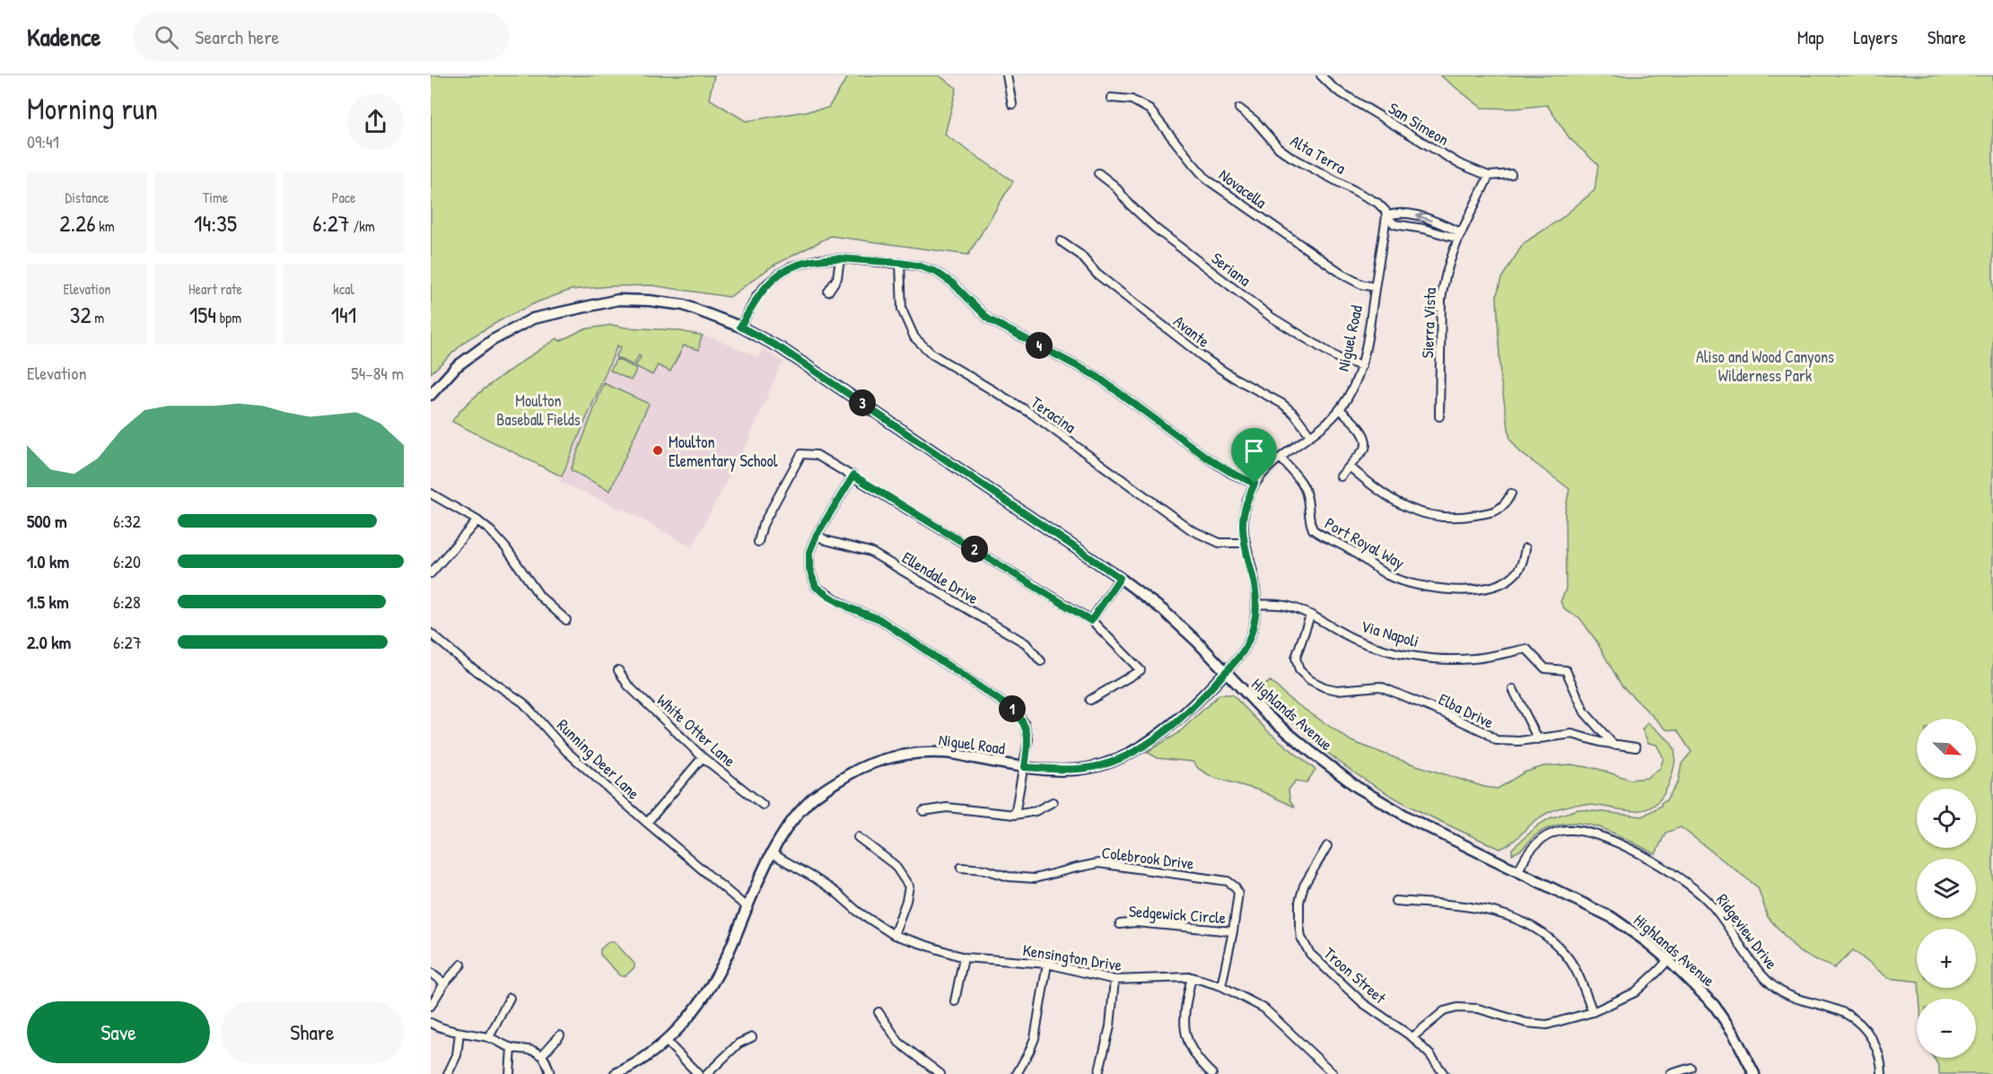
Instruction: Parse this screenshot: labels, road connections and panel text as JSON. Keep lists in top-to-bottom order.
{
  "streets": {
    "main road": ["Niguel Road", "Highlands Avenue"],
    "street": [
      "San Simeon",
      "Alta Terra",
      "Novacella",
      "Seriana",
      "Sierra Vista",
      "Avante",
      "Teracina",
      "Port Royal Way",
      "Ellendale Drive",
      "Via Napoli",
      "Elba Drive",
      "White Otter Lane",
      "Running Deer Lane",
      "Colebrook Drive",
      "Sedgewick Circle",
      "Ridgeview Drive",
      "Kensington Drive",
      "Troon Street"
    ]
  },
  "crossings": [
    ["San Simeon", "Sierra Vista"],
    ["Alta Terra", "Sierra Vista"],
    ["Alta Terra", "Niguel Road"],
    ["Novacella", "Niguel Road"],
    ["Seriana", "Niguel Road"],
    ["Avante", "Niguel Road"],
    ["Niguel Road", "Teracina"],
    ["Niguel Road", "Port Royal Way"],
    ["Niguel Road", "Via Napoli"],
    ["Niguel Road", "Highlands Avenue"],
    ["Niguel Road", "Running Deer Lane"],
    ["Niguel Road", "Kensington Drive"],
    ["Via Napoli", "Elba Drive"],
    ["Highlands Avenue", "Ridgeview Drive"],
    ["Colebrook Drive", "Sedgewick Circle"]
  ],
  "parks": ["Aliso and Wood Canyons Wilderness Park", "Moulton Baseball Fields"],
  "places": ["Moulton Elementary School"],
  "north": "bottom right",
  "page": {
    "header": "Kadence",
    "search": "Search here",
    "nav": ["Map", "Layers", "Share"],
    "heading": ["Morning run", "09:41"],
    "stats": [
      ["Distance", "2.26 km"],
      ["Time", "14:35"],
      ["Pace", "6:27 /km"],
      ["Elevation", "32 m"],
      ["Heart rate", "154 bpm"],
      ["kcal", "141"]
    ],
    "pins": [
      "4",
      "3",
      "2",
      "1"
    ],
    "chart": ["Elevation", "54–84 m"],
    "list": [
      {
        "name": "500 m",
        "note": "6:32"
      },
      {
        "name": "1.0 km",
        "note": "6:20"
      },
      {
        "name": "1.5 km",
        "note": "6:28"
      },
      {
        "name": "2.0 km",
        "note": "6:27"
      }
    ],
    "map_buttons": ["+", "−"],
    "buttons": ["Save", "Share"]
  }
}
